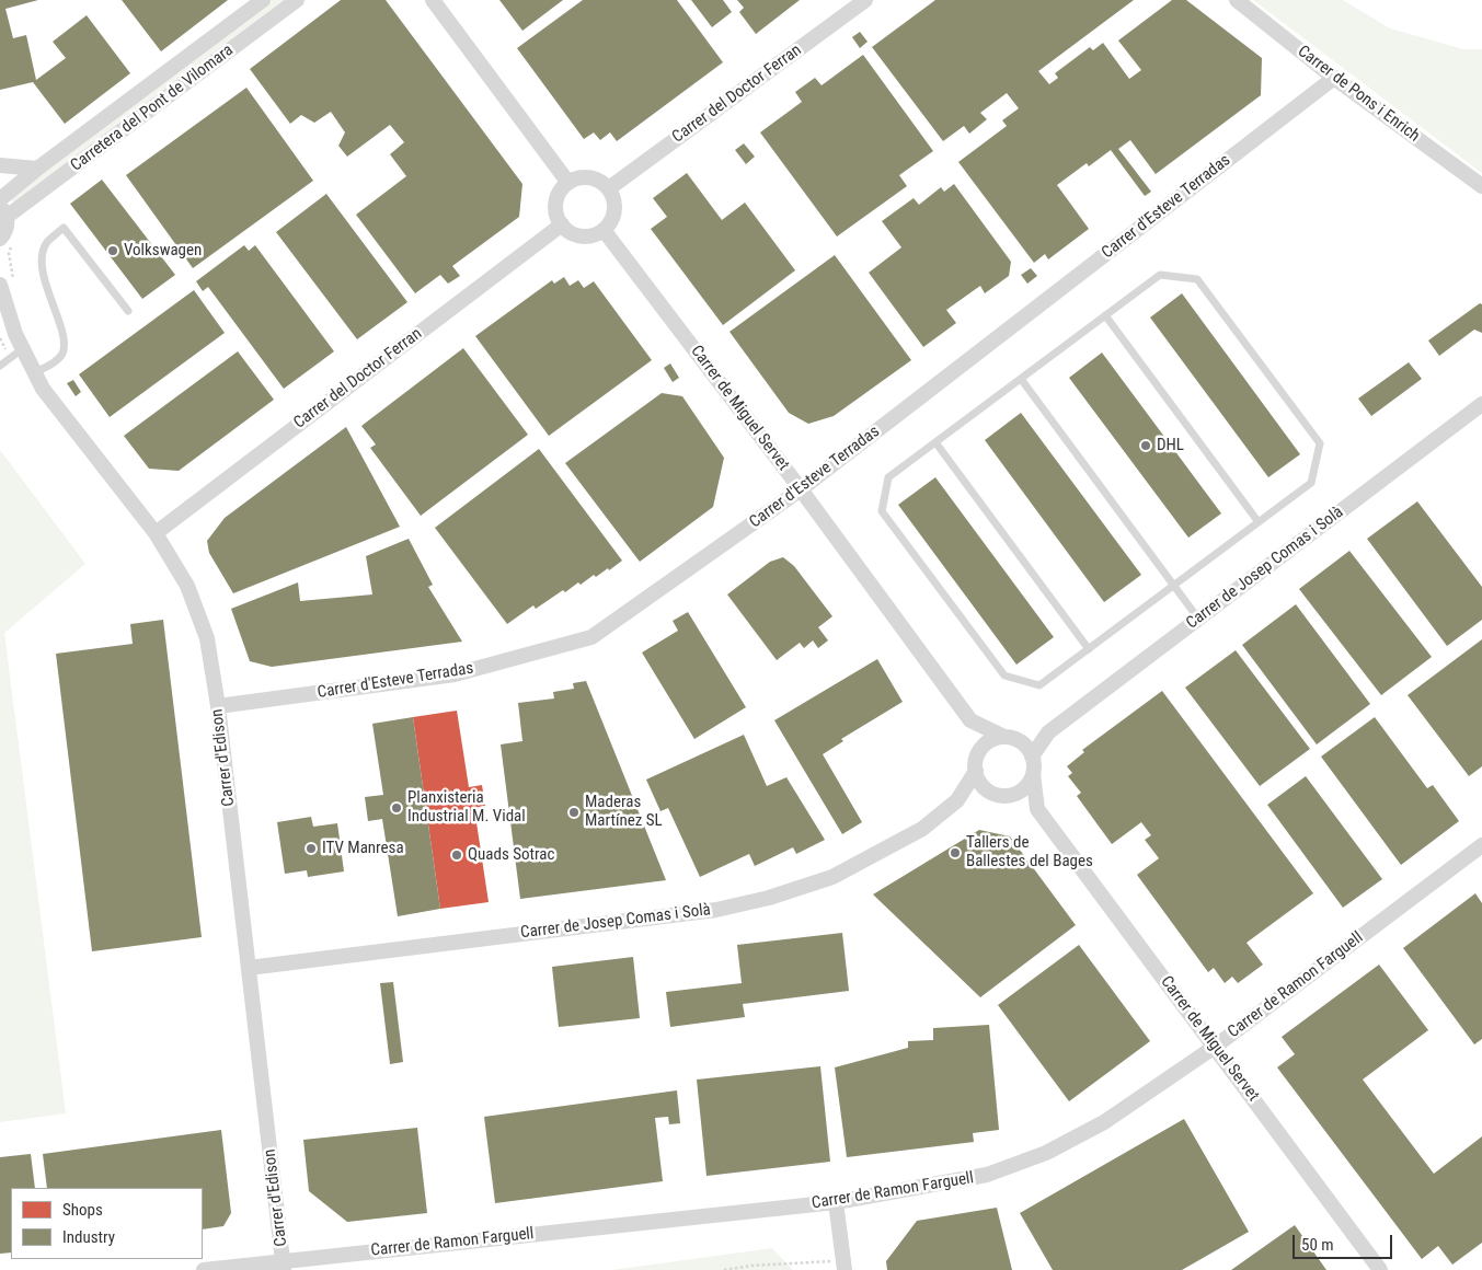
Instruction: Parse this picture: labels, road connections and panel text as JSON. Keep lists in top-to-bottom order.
{
  "streets": {
    "street": [
      "Carrer del Doctor Ferran",
      "Carrer de Pons i Enrich",
      "Carretera del Pont de Vilomara",
      "Carrer d'Esteve Terradas",
      "Carrer de Miguel Servet",
      "Carrer de Josep Comas i Solà",
      "Carrer d'Edison",
      "Carrer de Ramon Farguell"
    ]
  },
  "crossings": [
    ["Carrer del Doctor Ferran", "Carrer de Miguel Servet"],
    ["Carrer del Doctor Ferran", "Carrer d'Edison"],
    ["Carrer de Pons i Enrich", "Carrer d'Esteve Terradas"],
    ["Carrer d'Esteve Terradas", "Carrer de Miguel Servet"],
    ["Carrer d'Esteve Terradas", "Carrer d'Edison"],
    ["Carrer de Miguel Servet", "Carrer de Josep Comas i Solà"],
    ["Carrer de Miguel Servet", "Carrer de Ramon Farguell"],
    ["Carrer de Josep Comas i Solà", "Carrer d'Edison"],
    ["Carrer d'Edison", "Carrer de Ramon Farguell"]
  ],
  "places": [
    "Volkswagen",
    "DHL",
    "Planxisteria Industrial M. Vidal",
    "Maderas Martínez SL",
    "ITV Manresa",
    "Tallers de Ballestes del Bages",
    "Quads Sotrac"
  ],
  "legend": ["Shops", "Industry"],
  "scale_bar": "50 m"
}
